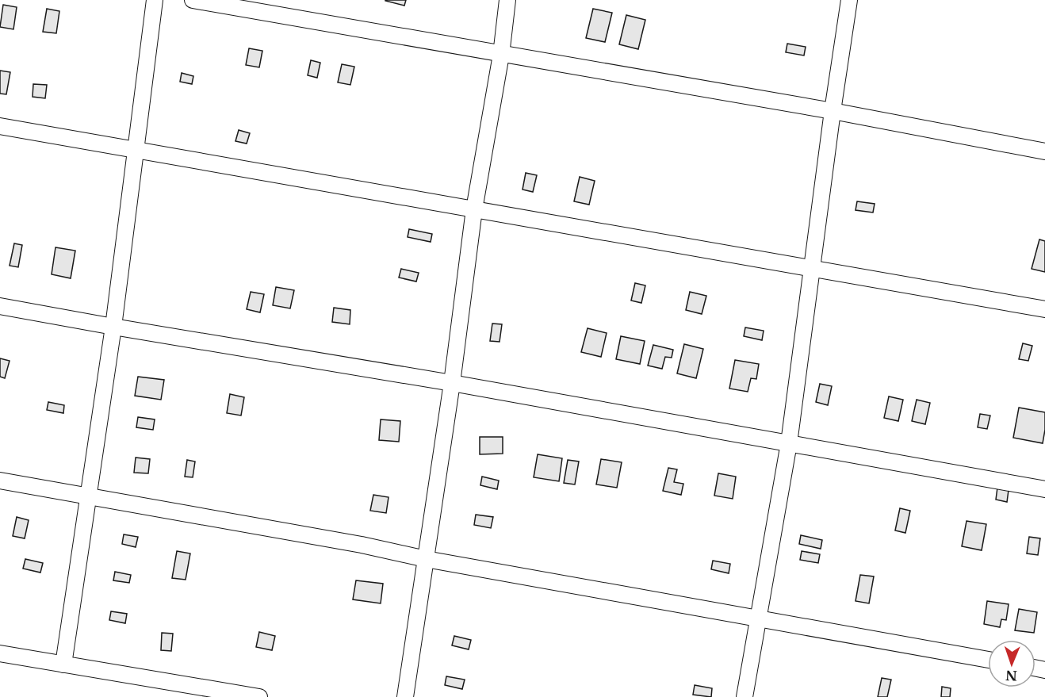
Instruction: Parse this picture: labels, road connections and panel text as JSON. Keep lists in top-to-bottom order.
{
  "north": "bottom"
}
